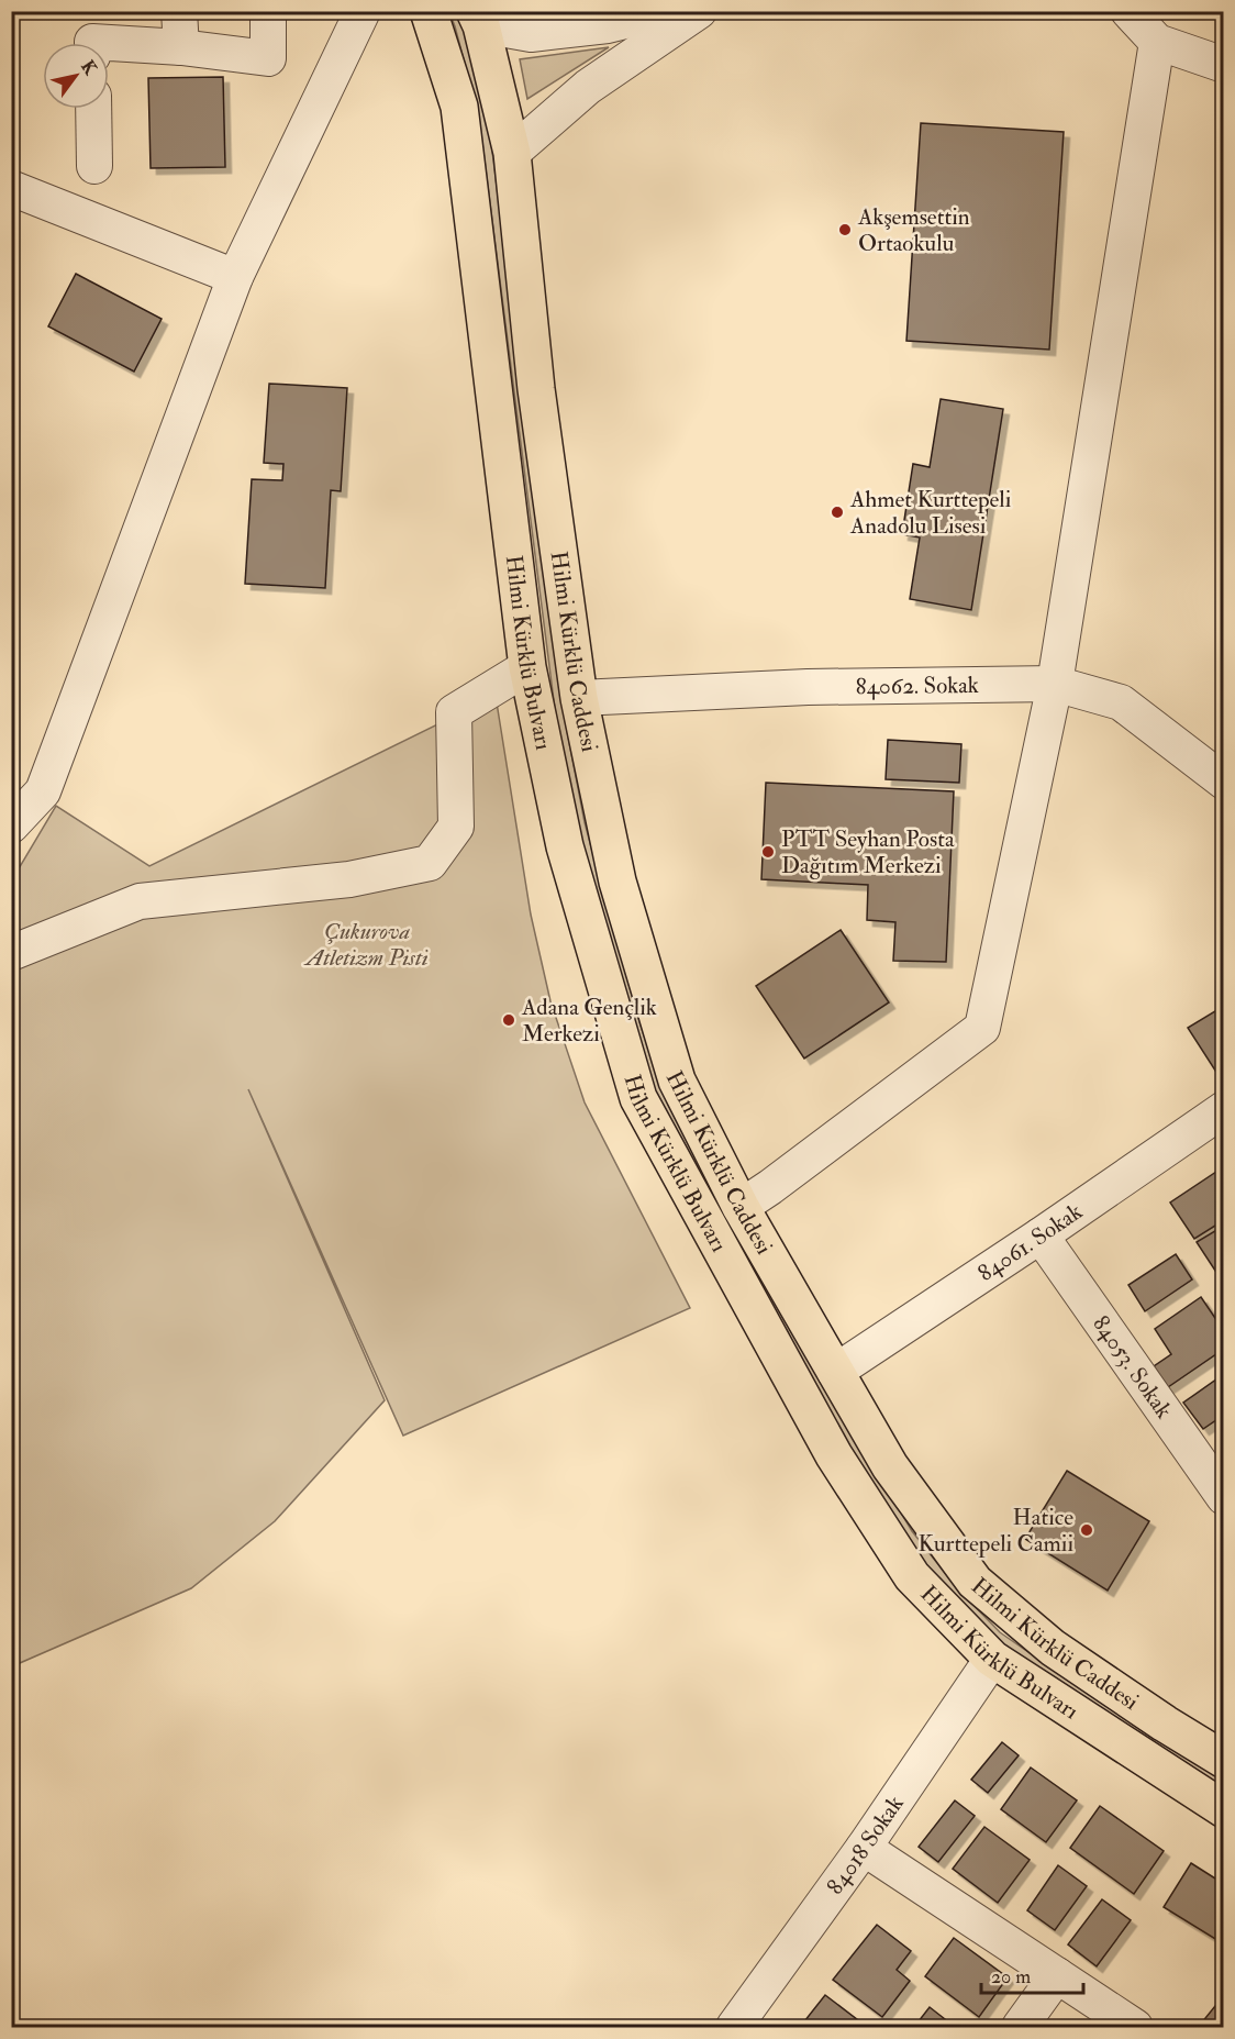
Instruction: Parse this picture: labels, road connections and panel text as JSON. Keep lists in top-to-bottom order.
{
  "streets": {
    "main road": ["Hilmi Kürklü Caddesi", "Hilmi Kürklü Bulvarı"],
    "street": [
      "84062. Sokak",
      "84061. Sokak",
      "84053. Sokak",
      "84018 Sokak"
    ]
  },
  "crossings": [
    ["Hilmi Kürklü Caddesi", "84062. Sokak"],
    ["Hilmi Kürklü Caddesi", "84061. Sokak"],
    ["Hilmi Kürklü Bulvarı", "84018 Sokak"],
    ["84061. Sokak", "84053. Sokak"]
  ],
  "parks": ["Çukurova Atletizm Pisti"],
  "places": [
    "Akşemsettin Ortaokulu",
    "Ahmet Kurttepeli Anadolu Lisesi",
    "PTT Seyhan Posta Dağıtım Merkezi",
    "Adana Gençlik Merkezi",
    "Hatice Kurttepeli Camii"
  ],
  "scale_bar": "20 m",
  "north": "top right"
}
